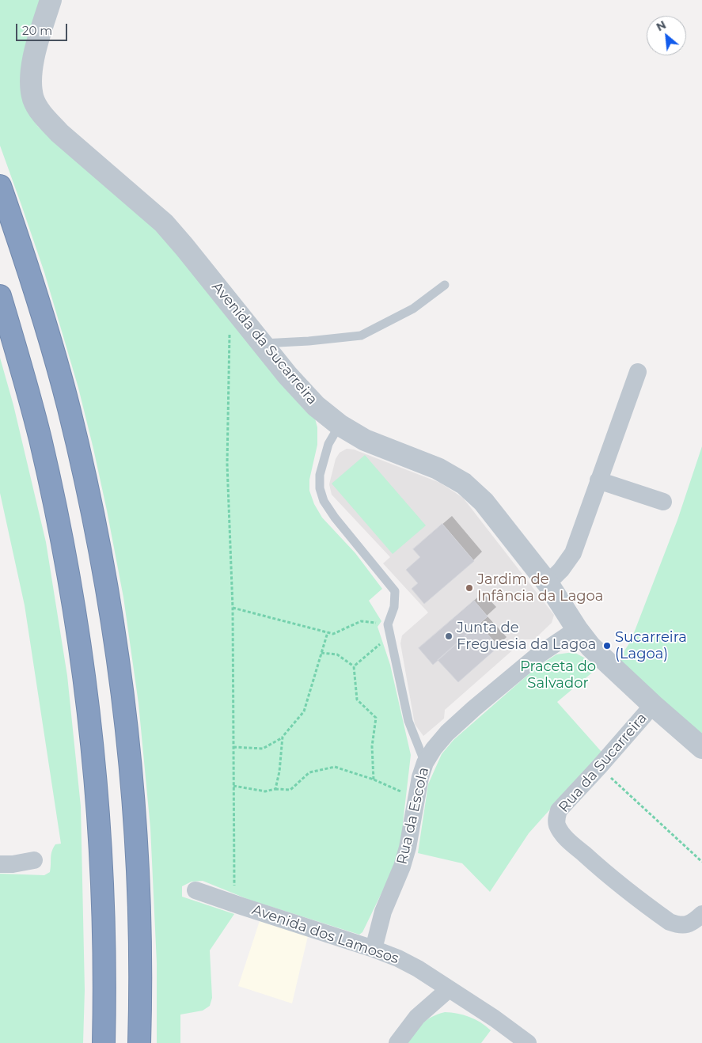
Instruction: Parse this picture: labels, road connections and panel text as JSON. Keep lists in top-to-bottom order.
{
  "streets": {
    "street": [
      "Avenida da Sucarreira",
      "Rua da Sucarreira",
      "Rua da Escola",
      "Avenida dos Lamosos"
    ]
  },
  "crossings": [
    ["Avenida da Sucarreira", "Rua da Sucarreira"],
    ["Avenida da Sucarreira", "Rua da Escola"],
    ["Rua da Escola", "Avenida dos Lamosos"]
  ],
  "parks": ["Praceta do Salvador"],
  "places": ["Jardim de Infância da Lagoa", "Junta de Freguesia da Lagoa", "Sucarreira (Lagoa)"],
  "scale_bar": "20 m",
  "north": "top left"
}
